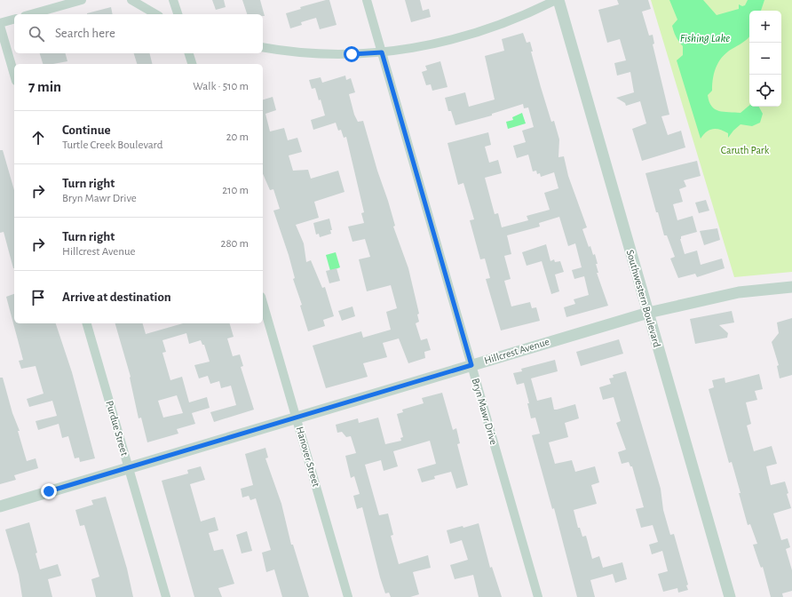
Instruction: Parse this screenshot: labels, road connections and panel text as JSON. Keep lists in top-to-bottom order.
{
  "streets": {
    "street": [
      "Southwestern Boulevard",
      "Hillcrest Avenue",
      "Bryn Mawr Drive",
      "Purdue Street",
      "Hanover Street"
    ]
  },
  "crossings": [
    ["Southwestern Boulevard", "Hillcrest Avenue"],
    ["Hillcrest Avenue", "Bryn Mawr Drive"],
    ["Hillcrest Avenue", "Purdue Street"],
    ["Hillcrest Avenue", "Hanover Street"]
  ],
  "water": ["Fishing Lake"],
  "parks": ["Caruth Park"],
  "page": {
    "map_buttons": ["+", "−"],
    "search": "Search here",
    "heading": ["7 min", "Walk · 510 m"],
    "list": [
      ["Continue", "Turtle Creek Boulevard", "20 m"],
      ["Turn right", "Bryn Mawr Drive", "210 m"],
      ["Turn right", "Hillcrest Avenue", "280 m"],
      "Arrive at destination"
    ]
  }
}
